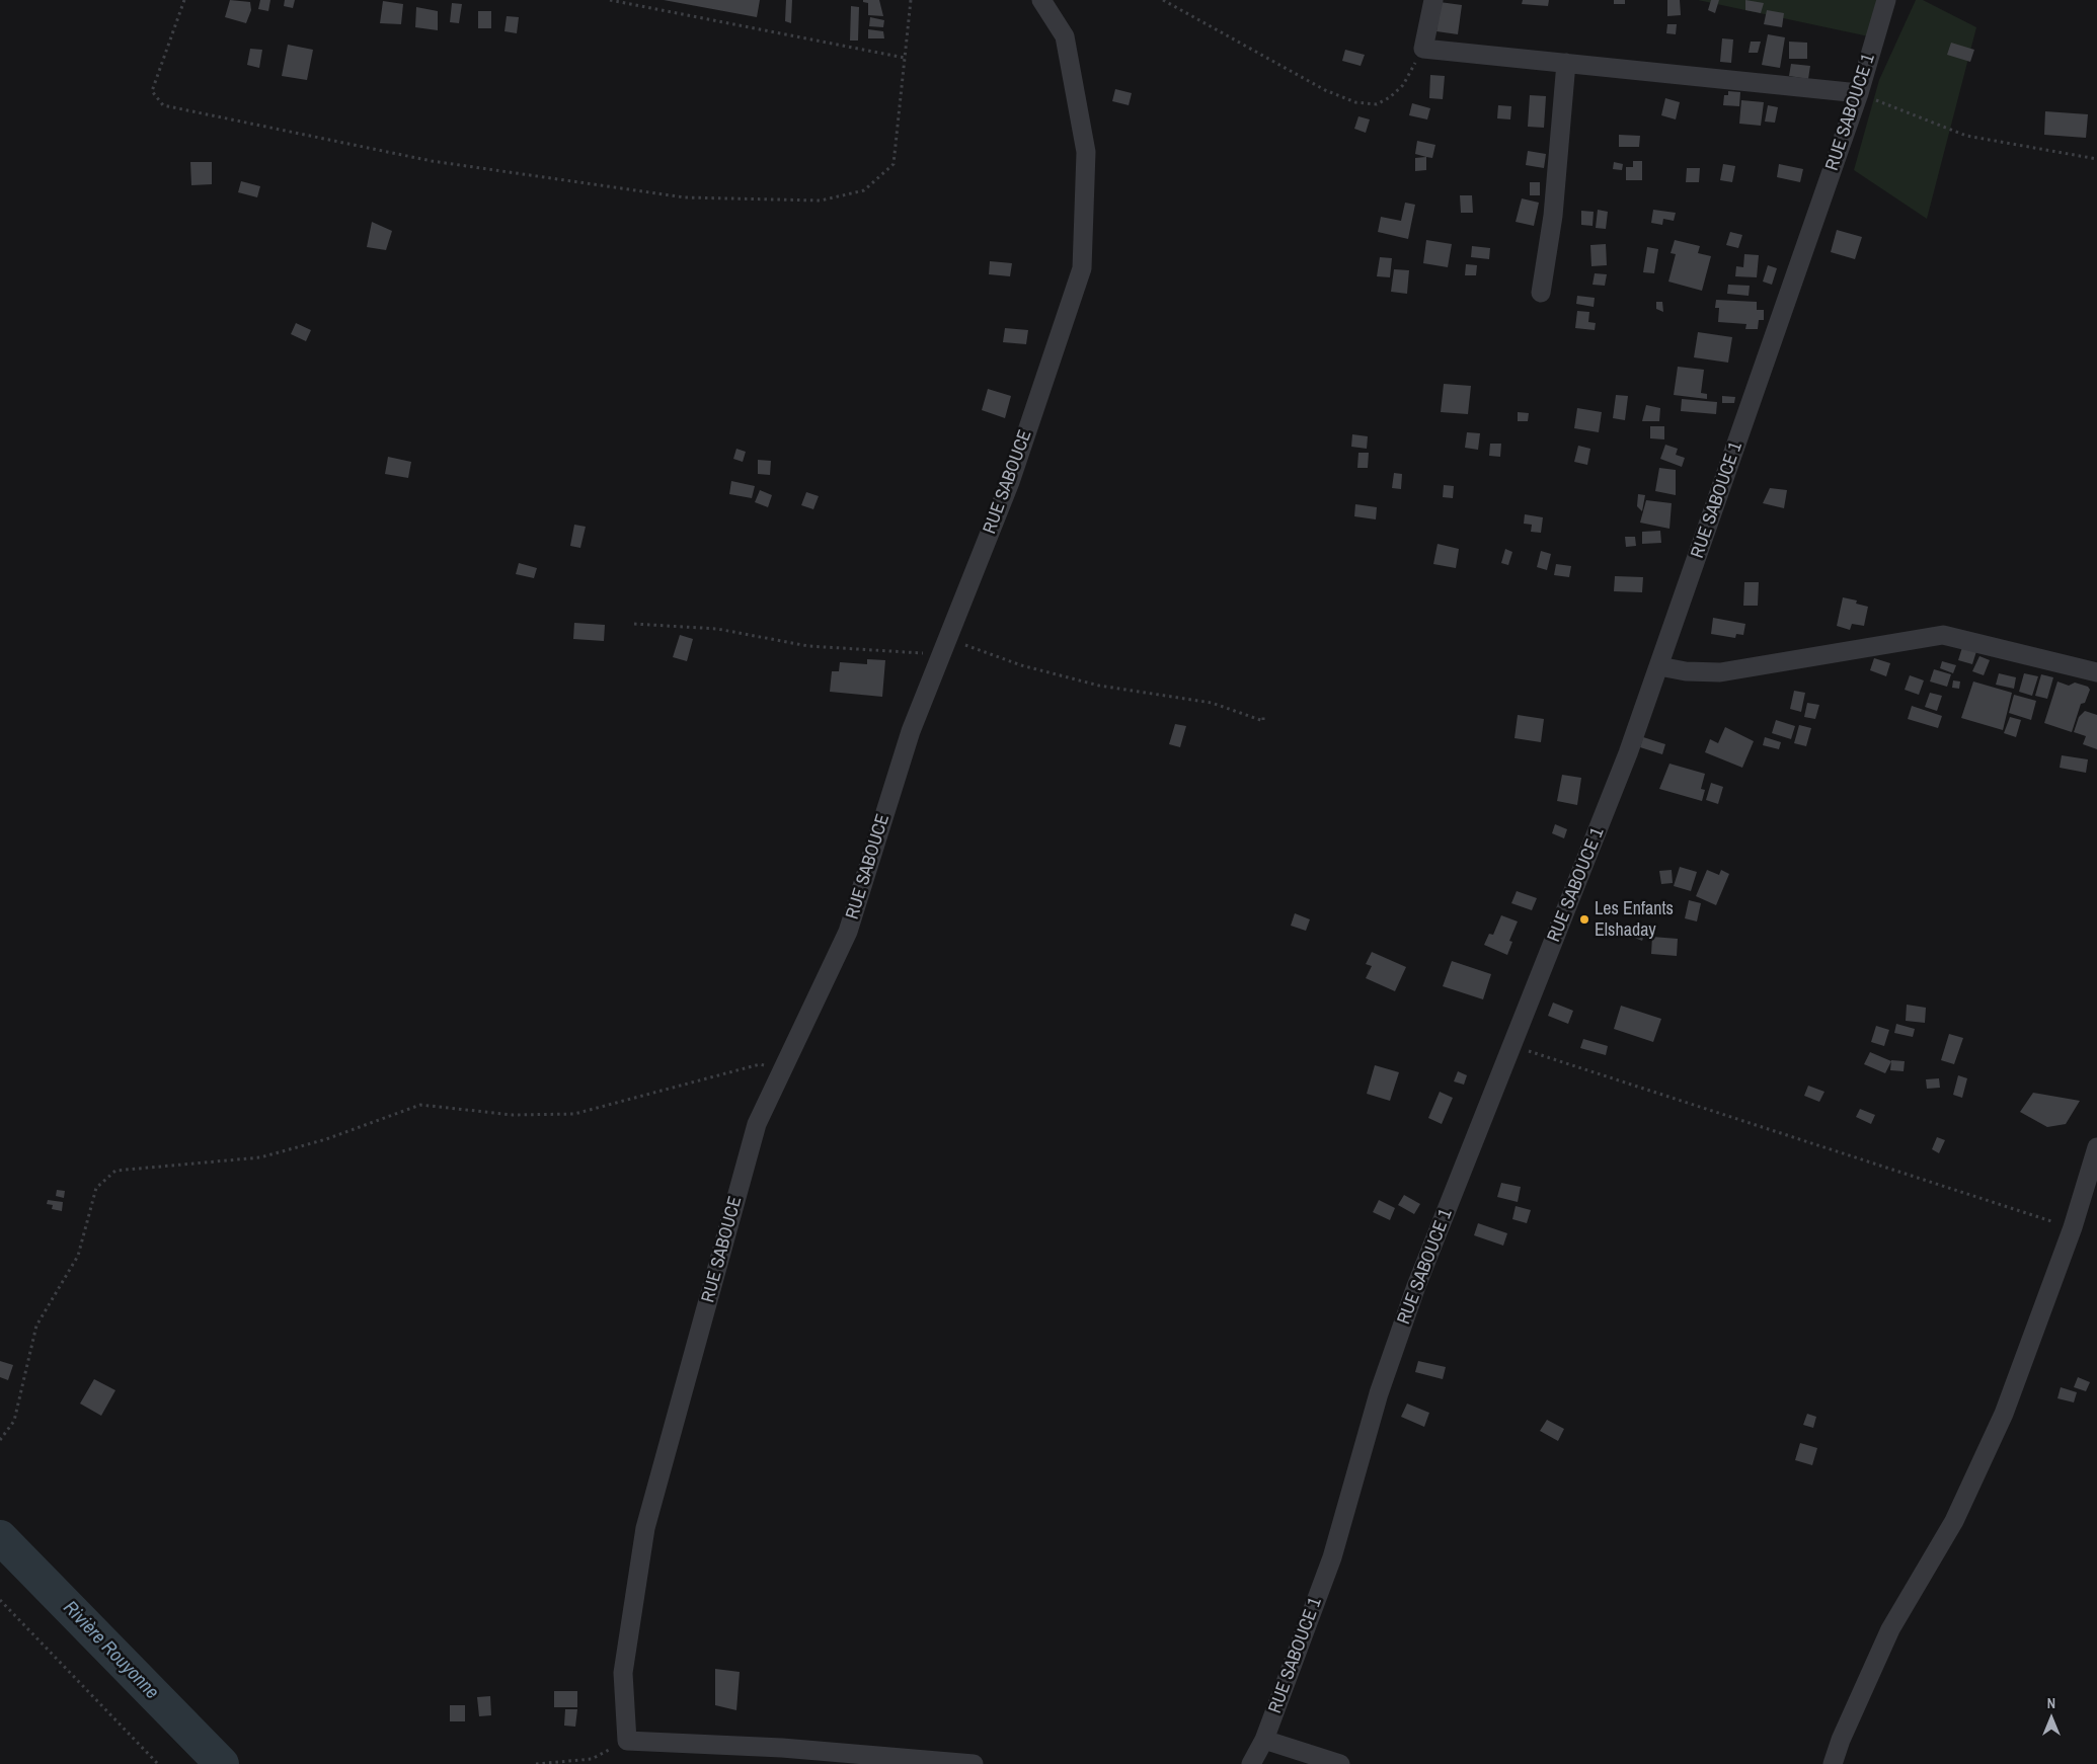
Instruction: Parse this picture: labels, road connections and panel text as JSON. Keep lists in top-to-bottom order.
{
  "streets": {
    "street": ["RUE SABOUCE 1", "RUE SABOUCE"]
  },
  "water": ["Rivière Rouyonne"],
  "places": ["Les Enfants Elshaday"],
  "north": "top"
}
